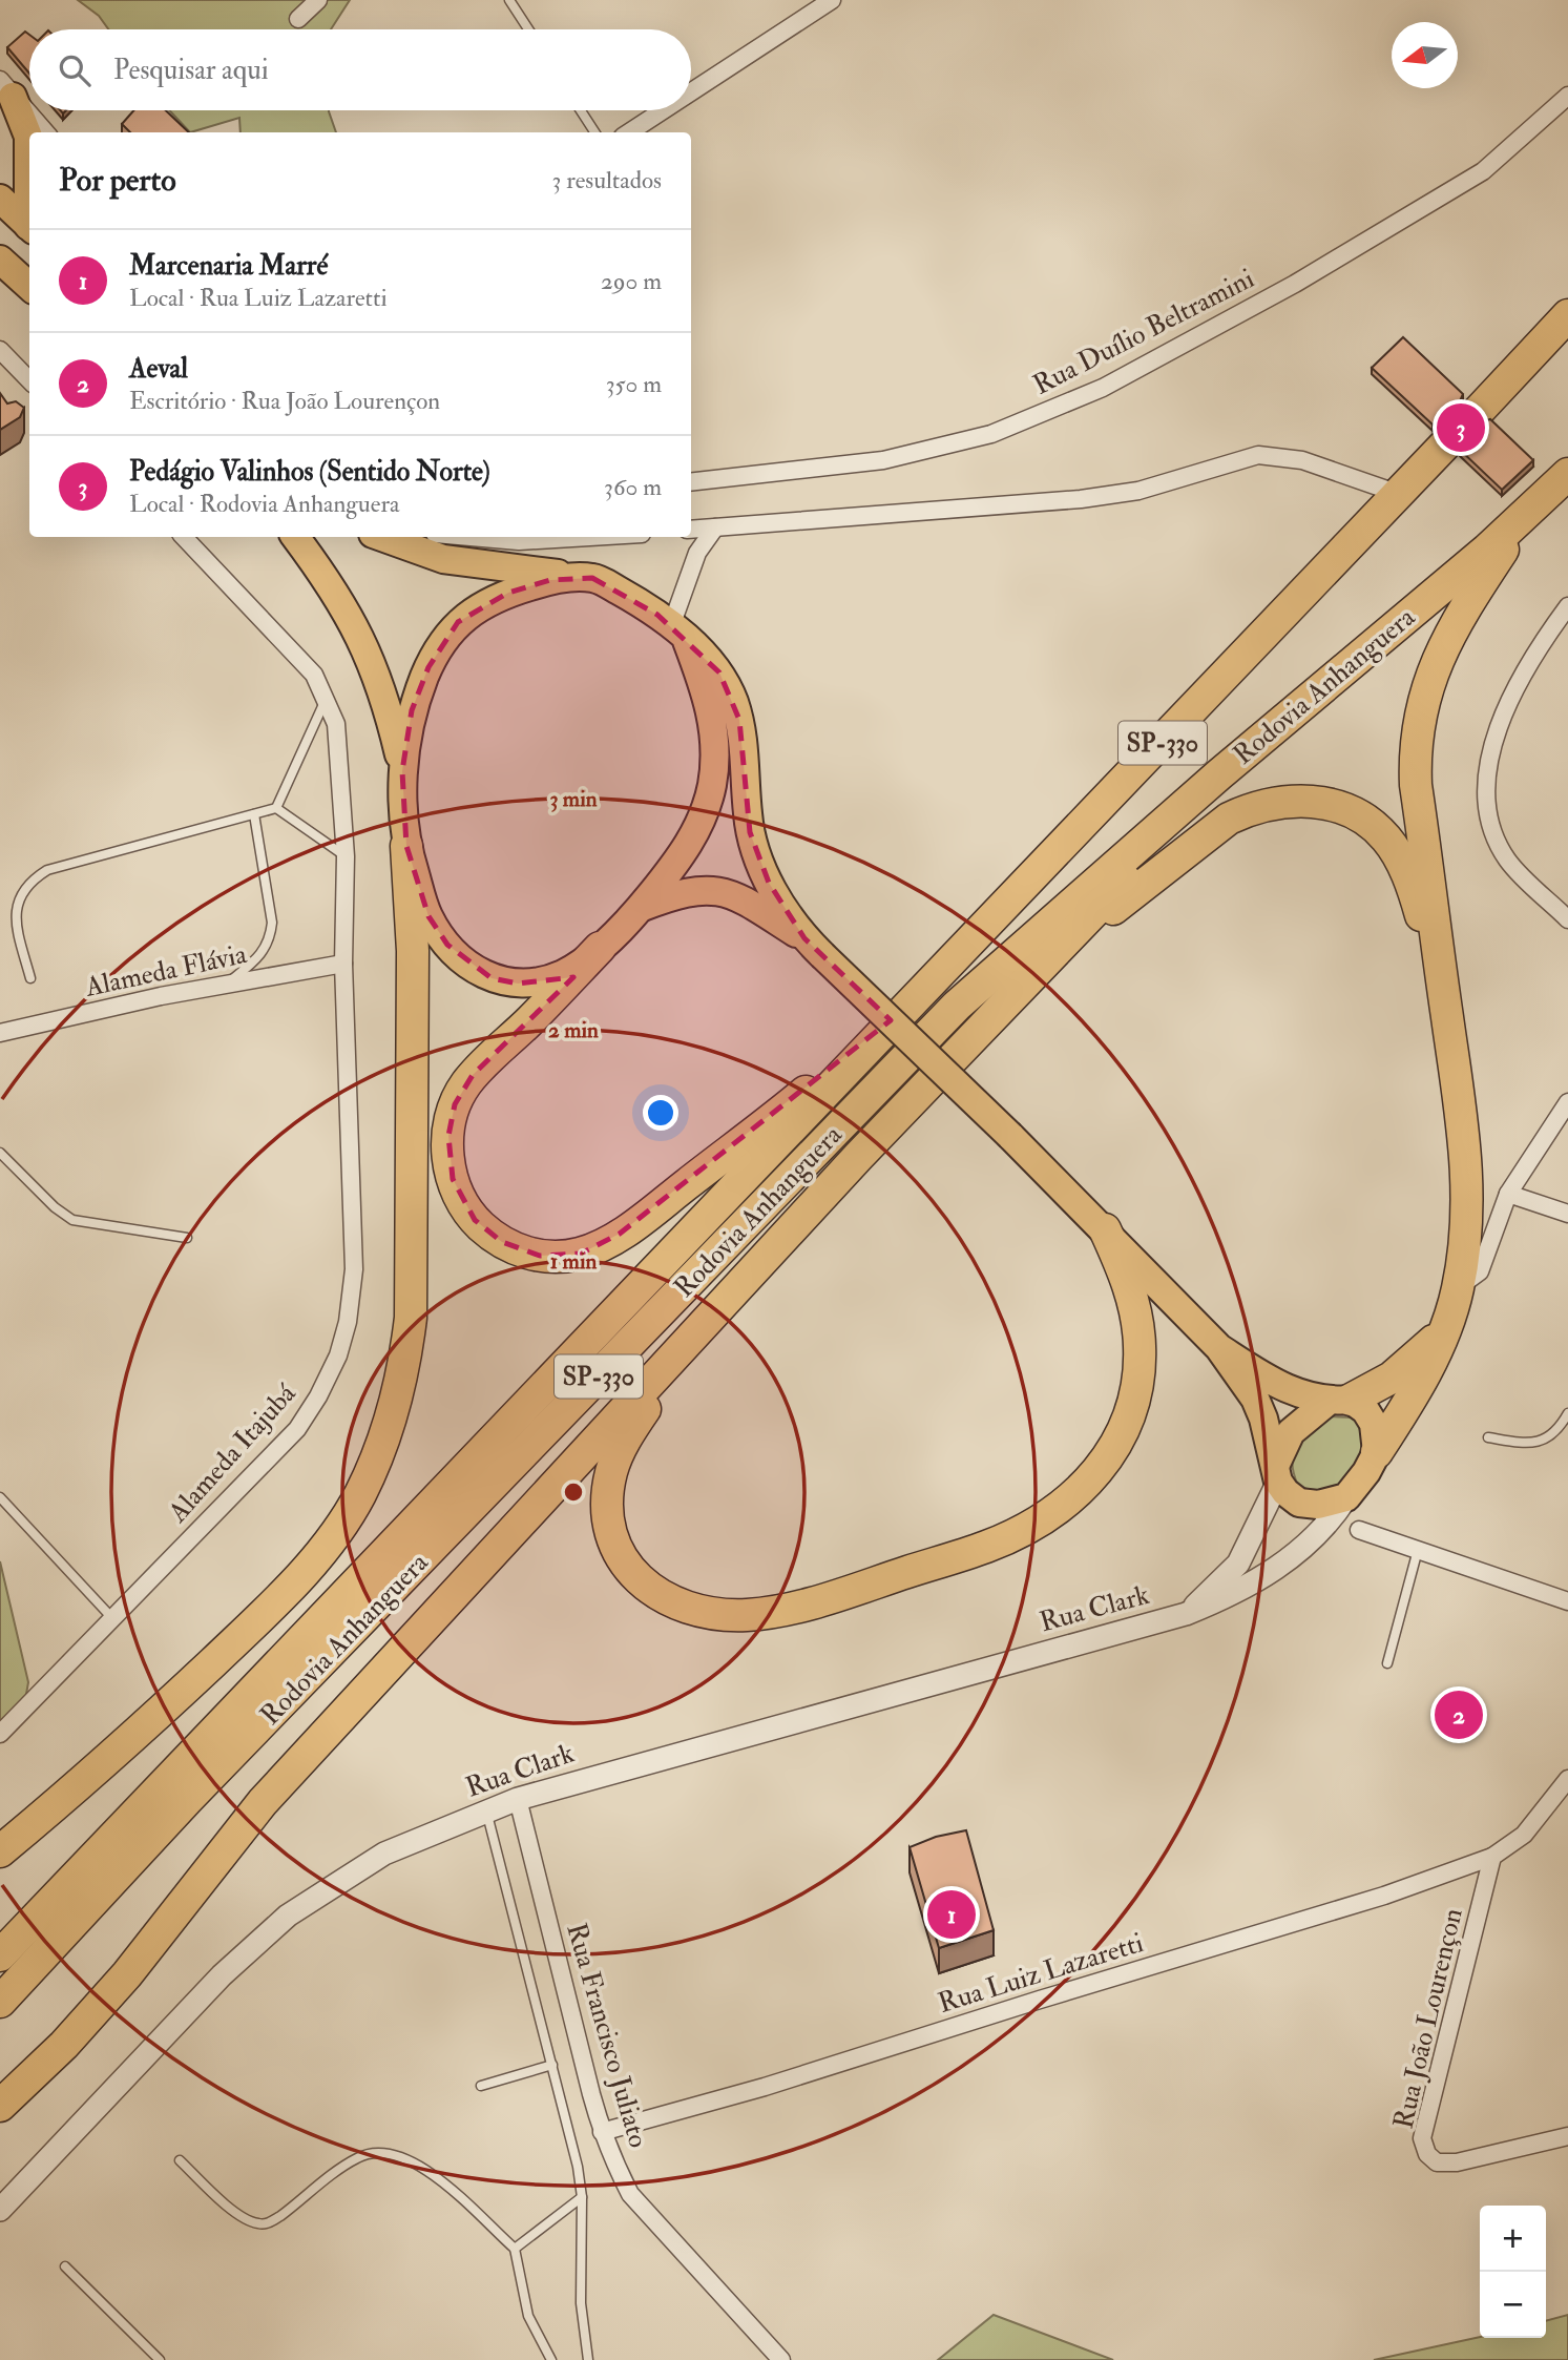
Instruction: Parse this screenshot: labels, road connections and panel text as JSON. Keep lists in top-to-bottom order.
{
  "streets": {
    "highway": ["Rodovia Anhanguera", "SP-330"],
    "street": [
      "Rua Duílio Beltramini",
      "Alameda Flávia",
      "Alameda Itajubá",
      "Rua Clark",
      "Rua Luiz Lazaretti",
      "Rua João Lourençon",
      "Rua Francisco Juliato"
    ]
  },
  "crossings": [
    ["Alameda Flávia", "Alameda Itajubá"],
    ["Rua Clark", "Rua Francisco Juliato"],
    ["Rua Luiz Lazaretti", "Rua João Lourençon"],
    ["Rua Luiz Lazaretti", "Rua Francisco Juliato"]
  ],
  "north": "left",
  "page": {
    "search": "Pesquisar aqui",
    "heading": ["Por perto", "3 resultados"],
    "list": [
      {
        "mark": "1",
        "name": "Marcenaria Marré",
        "note": "Local · Rua Luiz Lazaretti",
        "value": "290 m"
      },
      {
        "mark": "2",
        "name": "Aeval",
        "note": "Escritório · Rua João Lourençon",
        "value": "350 m"
      },
      {
        "mark": "3",
        "name": "Pedágio Valinhos (Sentido Norte)",
        "note": "Local · Rodovia Anhanguera",
        "value": "360 m"
      }
    ],
    "pins": ["3", "2", "1"],
    "map_buttons": ["+", "−"]
  },
  "rings": ["3 min", "2 min", "1 min"]
}
